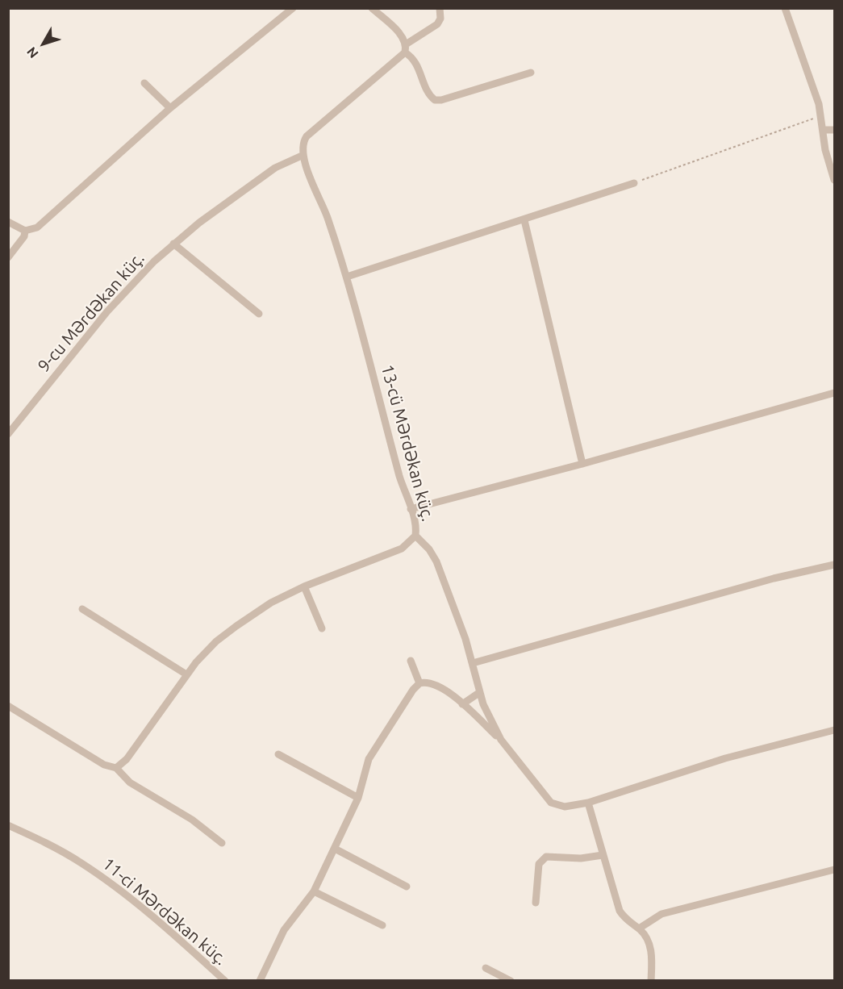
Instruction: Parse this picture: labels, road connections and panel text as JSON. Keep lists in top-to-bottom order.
{
  "streets": {
    "street": ["9-cu Mərdəkan küç.", "13-cü Mərdəkan küç.", "11-ci Mərdəkan küç."]
  },
  "crossings": [
    ["9-cu Mərdəkan küç.", "13-cü Mərdəkan küç."]
  ],
  "north": "bottom left"
}
